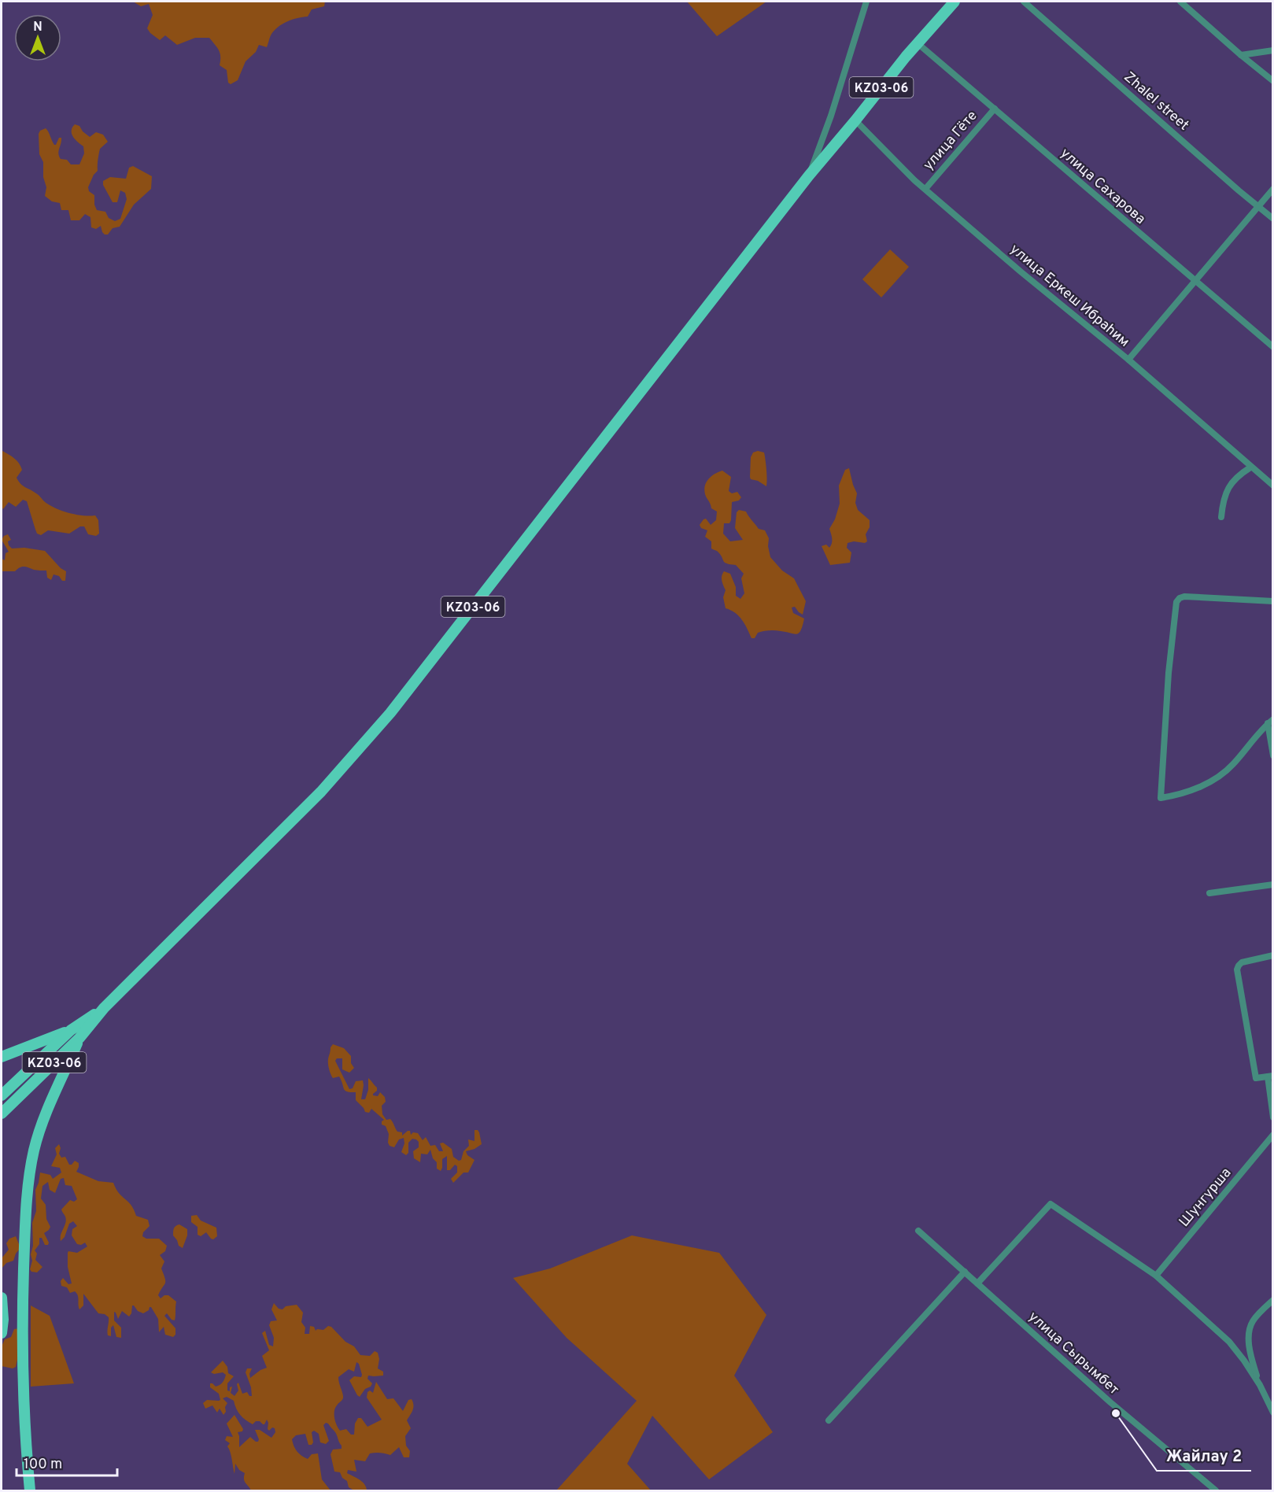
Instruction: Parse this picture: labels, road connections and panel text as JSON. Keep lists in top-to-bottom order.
{
  "streets": {
    "main road": ["KZ03-06"],
    "street": [
      "Zhalel street",
      "улица Гёте",
      "улица Сахарова",
      "улица Еркеш Ибраһим",
      "Шунгурша",
      "улица Сырымбет"
    ]
  },
  "crossings": [
    ["KZ03-06", "улица Сахарова"],
    ["KZ03-06", "улица Еркеш Ибраһим"],
    ["улица Гёте", "улица Сахарова"],
    ["улица Гёте", "улица Еркеш Ибраһим"]
  ],
  "places": ["Жайлау 2"],
  "scale_bar": "100 m",
  "north": "top"
}
